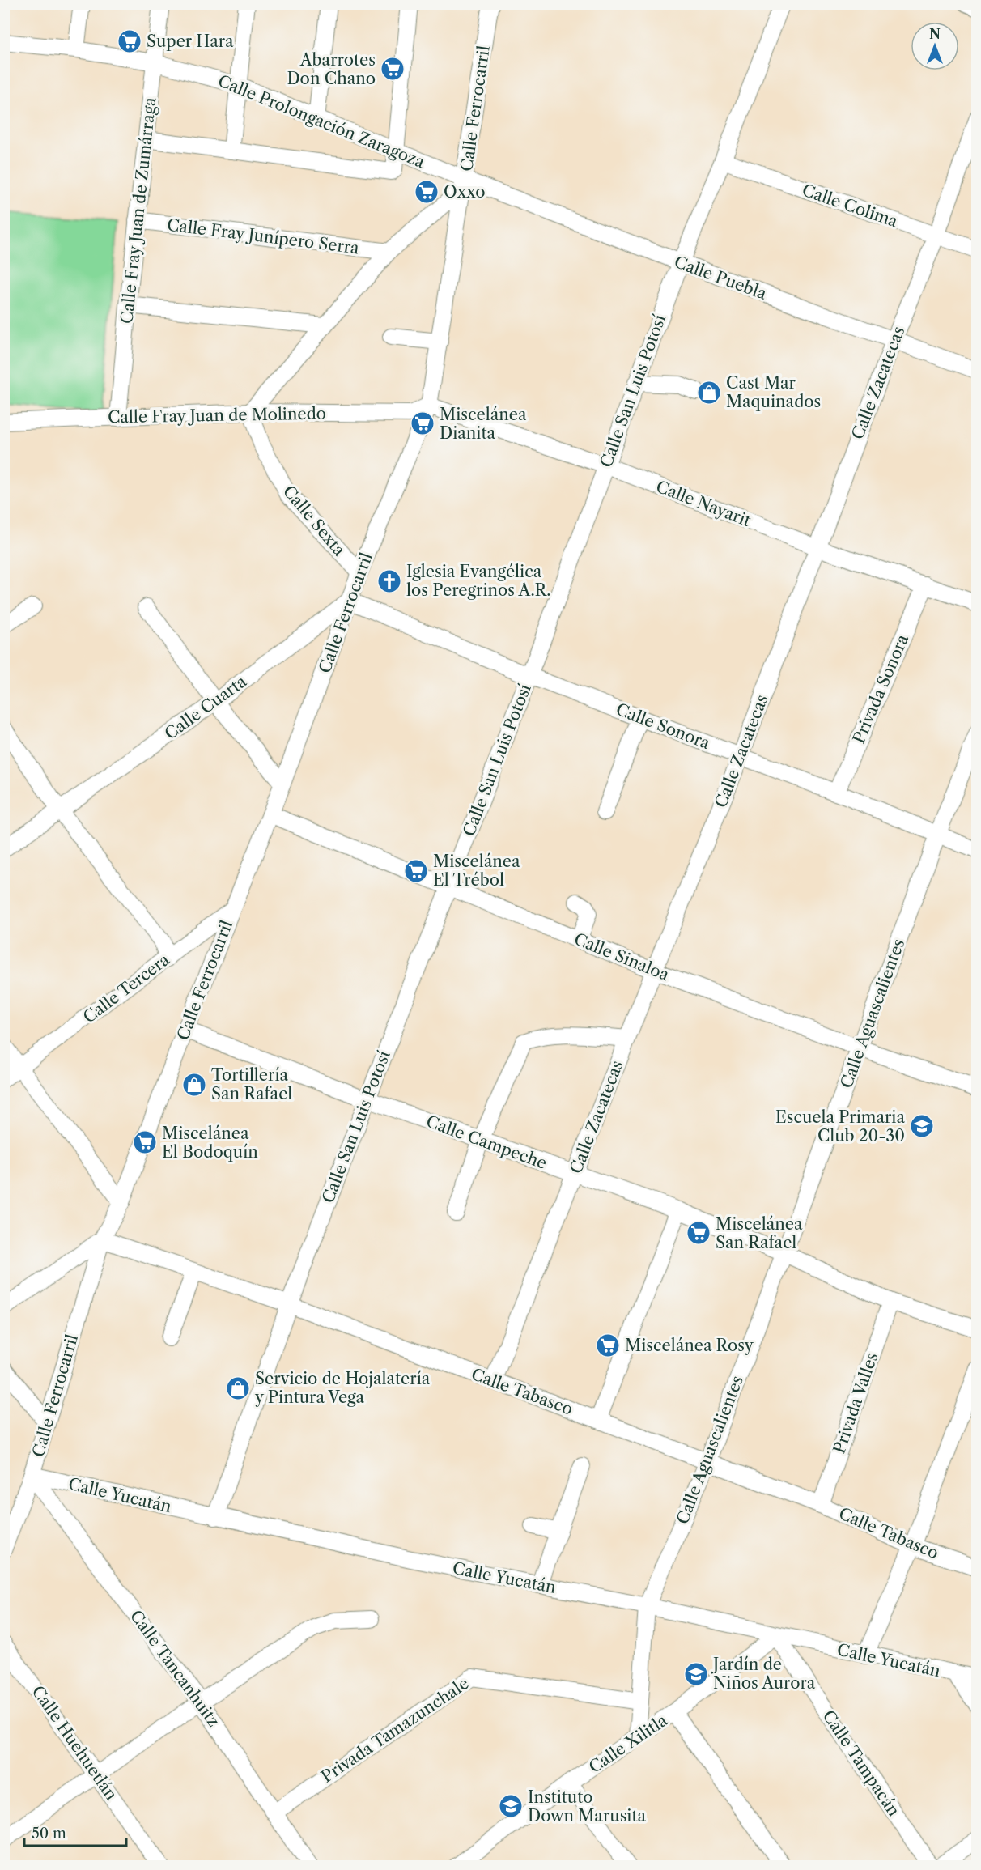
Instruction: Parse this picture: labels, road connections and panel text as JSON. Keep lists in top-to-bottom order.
{
  "streets": {
    "street": [
      "Calle Ferrocarril",
      "Calle Prolongación Zaragoza",
      "Calle Colima",
      "Calle Fray Juan de Zumárraga",
      "Calle Fray Junípero Serra",
      "Calle Puebla",
      "Calle Zacatecas",
      "Calle San Luis Potosí",
      "Calle Fray Juan de Molinedo",
      "Calle Nayarit",
      "Calle Sexta",
      "Privada Sonora",
      "Calle Cuarta",
      "Calle Sonora",
      "Calle Sinaloa",
      "Calle Tercera",
      "Calle Aguascalientes",
      "Calle Campeche",
      "Calle Tabasco",
      "Privada Valles",
      "Calle Yucatán",
      "Calle Tancanhuitz",
      "Privada Tamazunchale",
      "Calle Huehuetlán",
      "Calle Xilitla",
      "Calle Tampacán"
    ]
  },
  "crossings": [
    ["Calle Ferrocarril", "Calle Prolongación Zaragoza"],
    ["Calle Ferrocarril", "Calle Puebla"],
    ["Calle Ferrocarril", "Calle Fray Juan de Molinedo"],
    ["Calle Ferrocarril", "Calle Nayarit"],
    ["Calle Ferrocarril", "Calle Sexta"],
    ["Calle Ferrocarril", "Calle Cuarta"],
    ["Calle Ferrocarril", "Calle Sonora"],
    ["Calle Ferrocarril", "Calle Sinaloa"],
    ["Calle Ferrocarril", "Calle Tercera"],
    ["Calle Ferrocarril", "Calle Campeche"],
    ["Calle Ferrocarril", "Calle Tabasco"],
    ["Calle Ferrocarril", "Calle Yucatán"],
    ["Calle Ferrocarril", "Calle Tancanhuitz"],
    ["Calle Prolongación Zaragoza", "Calle Fray Juan de Zumárraga"],
    ["Calle Prolongación Zaragoza", "Calle Puebla"],
    ["Calle Colima", "Calle Zacatecas"],
    ["Calle Colima", "Calle San Luis Potosí"],
    ["Calle Fray Juan de Zumárraga", "Calle Fray Junípero Serra"],
    ["Calle Fray Juan de Zumárraga", "Calle Fray Juan de Molinedo"],
    ["Calle Puebla", "Calle Zacatecas"],
    ["Calle Puebla", "Calle San Luis Potosí"],
    ["Calle Zacatecas", "Calle Nayarit"],
    ["Calle Zacatecas", "Calle Sonora"],
    ["Calle Zacatecas", "Calle Sinaloa"],
    ["Calle Zacatecas", "Calle Campeche"],
    ["Calle Zacatecas", "Calle Tabasco"],
    ["Calle San Luis Potosí", "Calle Nayarit"],
    ["Calle San Luis Potosí", "Calle Sonora"],
    ["Calle San Luis Potosí", "Calle Sinaloa"],
    ["Calle San Luis Potosí", "Calle Campeche"],
    ["Calle San Luis Potosí", "Calle Tabasco"],
    ["Calle San Luis Potosí", "Calle Yucatán"],
    ["Calle Fray Juan de Molinedo", "Calle Nayarit"],
    ["Calle Fray Juan de Molinedo", "Calle Sexta"],
    ["Calle Nayarit", "Privada Sonora"],
    ["Privada Sonora", "Calle Sonora"],
    ["Calle Cuarta", "Calle Sonora"],
    ["Calle Sonora", "Calle Aguascalientes"],
    ["Calle Sinaloa", "Calle Aguascalientes"],
    ["Calle Aguascalientes", "Calle Campeche"],
    ["Calle Aguascalientes", "Calle Tabasco"],
    ["Calle Aguascalientes", "Calle Yucatán"],
    ["Calle Aguascalientes", "Privada Tamazunchale"],
    ["Calle Aguascalientes", "Calle Xilitla"],
    ["Calle Campeche", "Privada Valles"],
    ["Calle Tabasco", "Privada Valles"],
    ["Calle Yucatán", "Calle Tancanhuitz"],
    ["Calle Yucatán", "Calle Xilitla"],
    ["Calle Yucatán", "Calle Tampacán"],
    ["Calle Tancanhuitz", "Privada Tamazunchale"],
    ["Calle Xilitla", "Calle Tampacán"]
  ],
  "places": {
    "supermarket": [
      "Super Hara",
      "Abarrotes Don Chano",
      "Oxxo",
      "Miscelánea Dianita",
      "Miscelánea El Trébol",
      "Miscelánea El Bodoquín",
      "Miscelánea San Rafael",
      "Miscelánea Rosy"
    ],
    "shop": ["Cast Mar Maquinados", "Tortillería San Rafael", "Servicio de Hojalatería y Pintura Vega"],
    "church": ["Iglesia Evangélica los Peregrinos A.R."],
    "school or university": ["Escuela Primaria Club 20-30", "Jardín de Niños Aurora", "Instituto Down Marusita"]
  },
  "scale_bar": "50 m",
  "north": "top"
}
